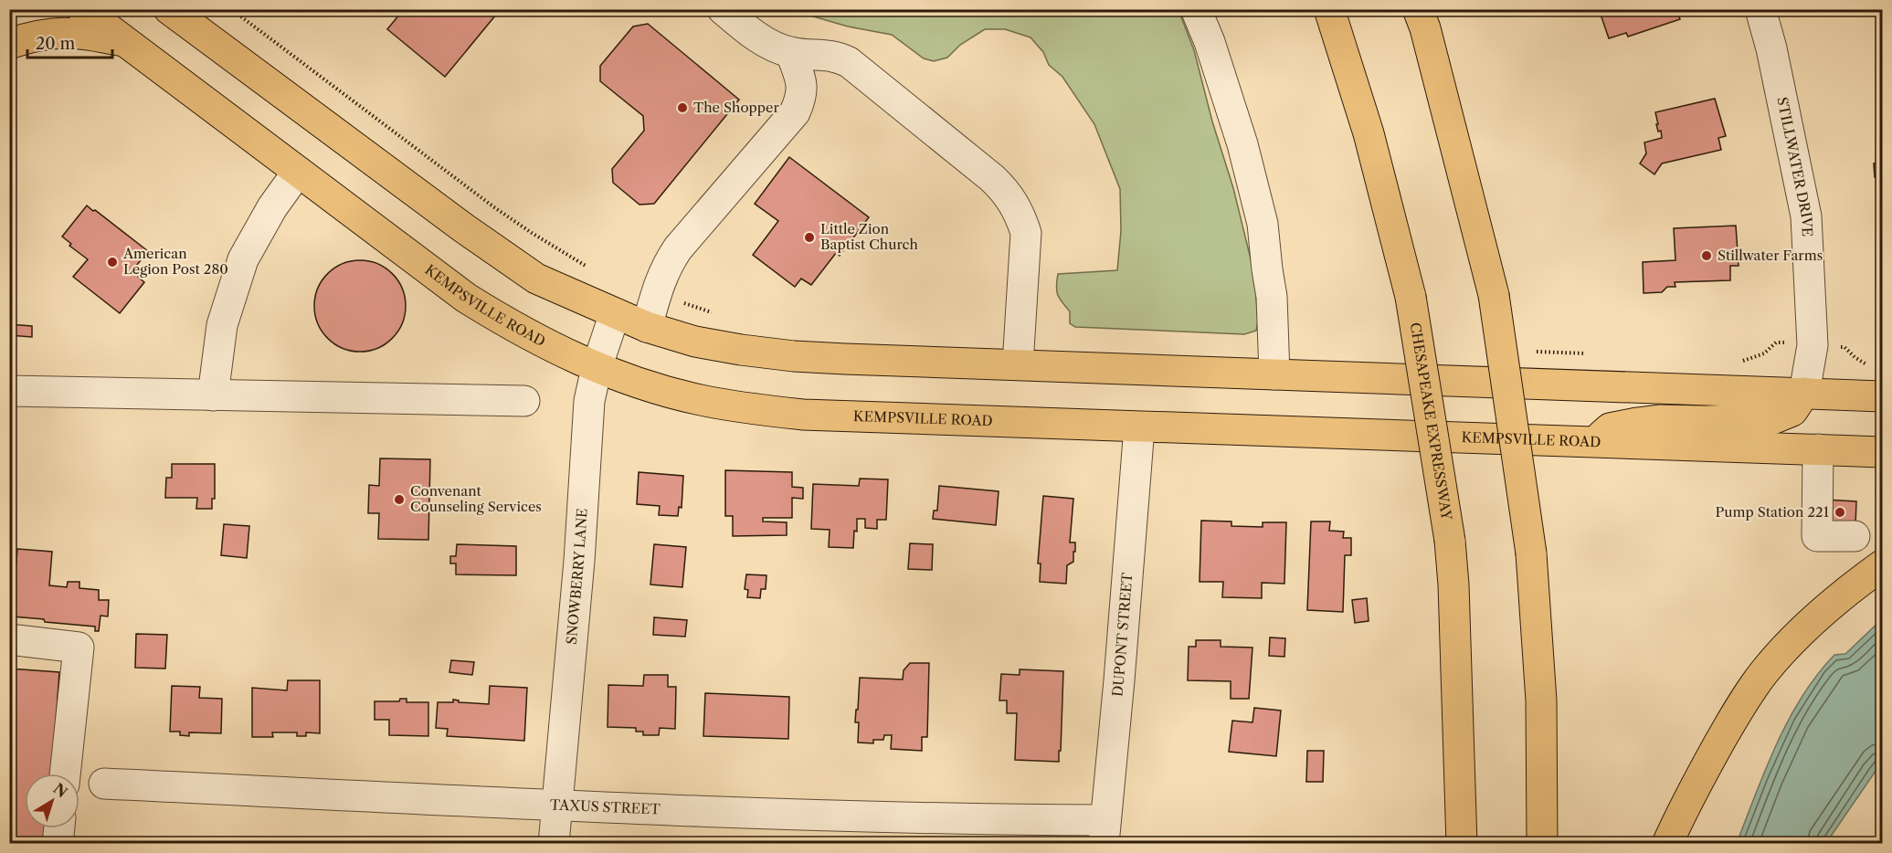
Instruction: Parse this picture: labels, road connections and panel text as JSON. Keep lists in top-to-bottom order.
{
  "streets": {
    "main road": ["KEMPSVILLE ROAD", "CHESAPEAKE EXPRESSWAY"],
    "street": [
      "STILLWATER DRIVE",
      "SNOWBERRY LANE",
      "DUPONT STREET",
      "TAXUS STREET"
    ]
  },
  "crossings": [
    ["KEMPSVILLE ROAD", "SNOWBERRY LANE"],
    ["KEMPSVILLE ROAD", "DUPONT STREET"],
    ["SNOWBERRY LANE", "TAXUS STREET"],
    ["DUPONT STREET", "TAXUS STREET"]
  ],
  "places": [
    "The Shopper",
    "Little Zion Baptist Church",
    "Stillwater Farms",
    "American Legion Post 280",
    "Convenant Counseling Services",
    "Pump Station 221"
  ],
  "scale_bar": "20 m",
  "north": "top right"
}
